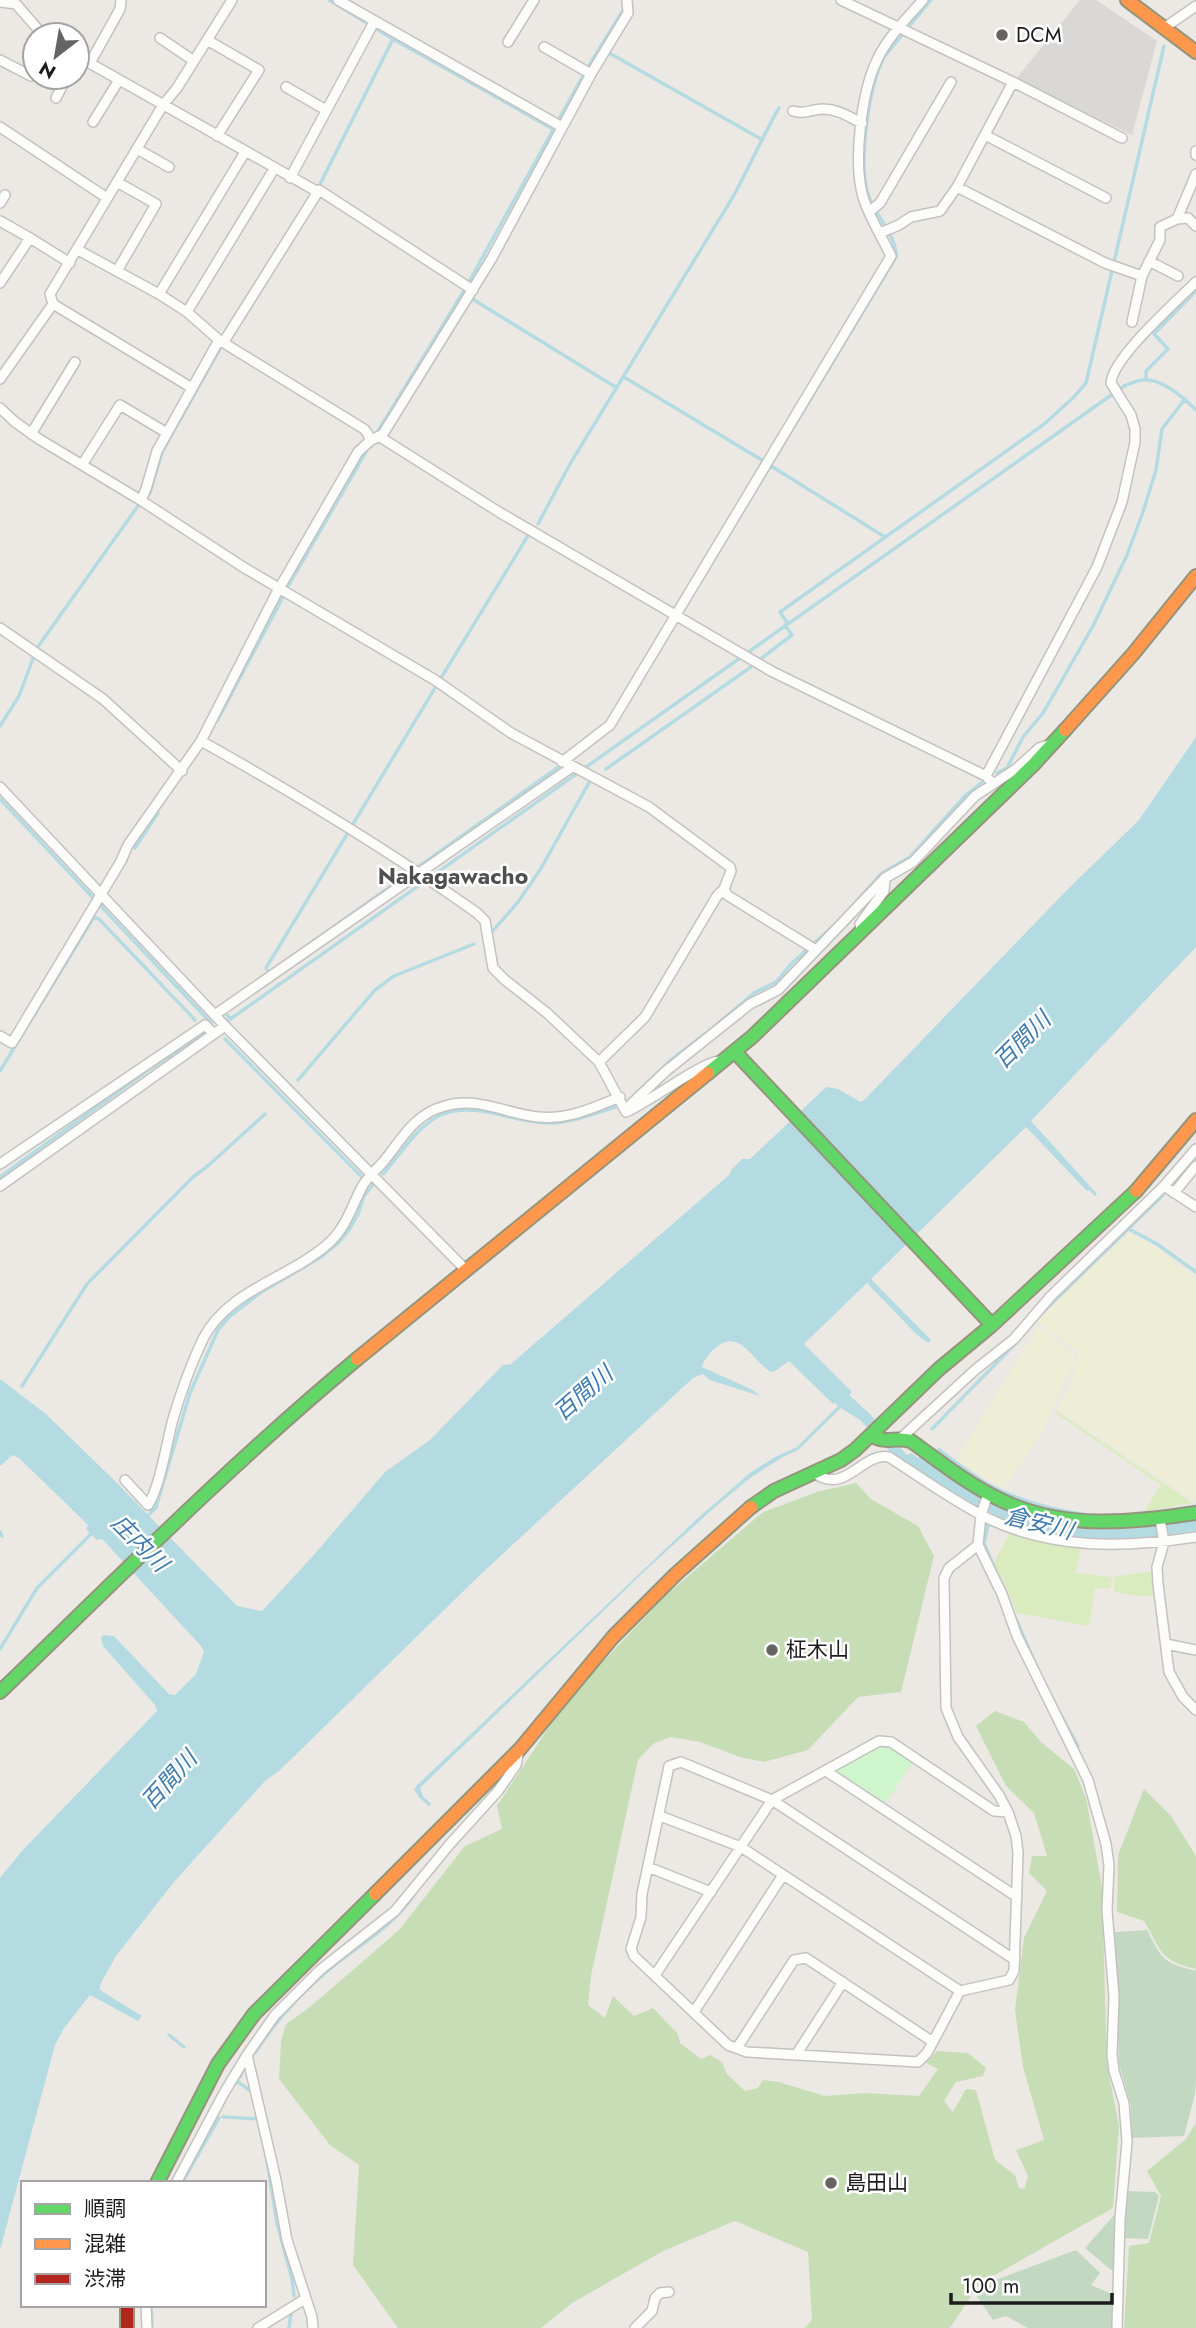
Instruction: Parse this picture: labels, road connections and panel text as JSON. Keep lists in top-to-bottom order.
{
  "districts": ["Nakagawacho"],
  "water": ["百間川", "倉安川", "庄内川"],
  "places": ["DCM", "柾木山", "島田山"],
  "legend": ["順調", "混雑", "渋滞"],
  "scale_bar": "100 m",
  "north": "bottom left"
}
